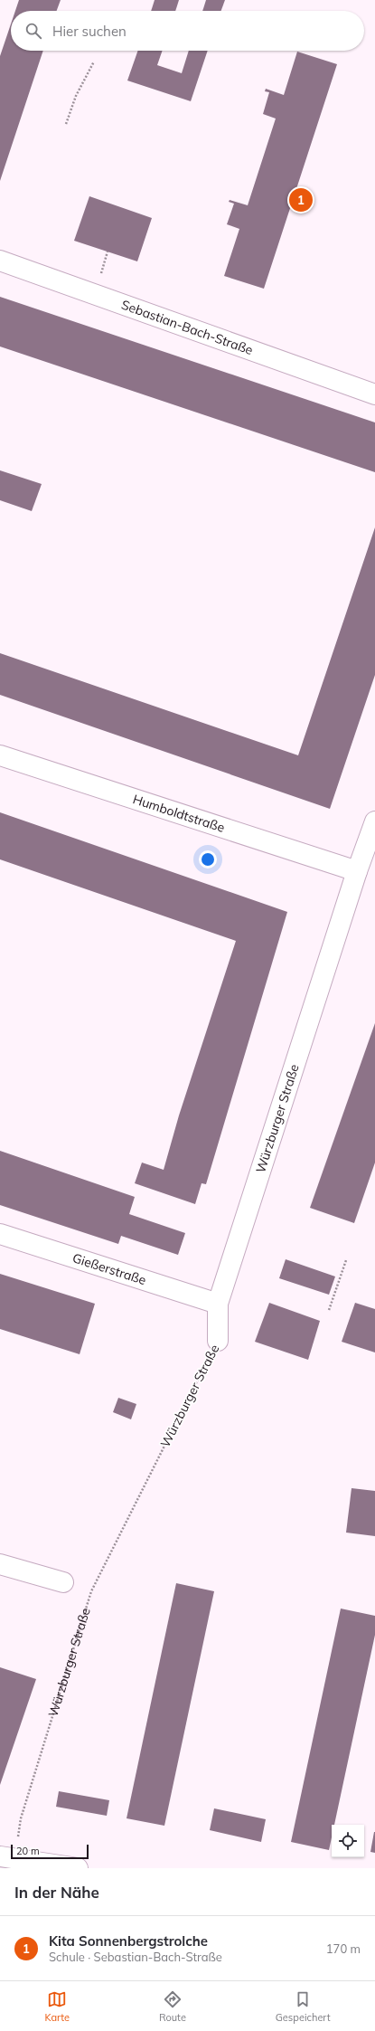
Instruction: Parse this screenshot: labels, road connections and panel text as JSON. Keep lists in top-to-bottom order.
{
  "streets": {
    "street": [
      "Sebastian-Bach-Straße",
      "Humboldtstraße",
      "Würzburger Straße",
      "Gießerstraße"
    ]
  },
  "crossings": [
    ["Humboldtstraße", "Würzburger Straße"],
    ["Würzburger Straße", "Gießerstraße"]
  ],
  "scale_bar": "20 m",
  "page": {
    "search": "Hier suchen",
    "pins": "1",
    "scale": "20 m",
    "heading": "In der Nähe",
    "list": [
      {
        "mark": "1",
        "name": "Kita Sonnenbergstrolche",
        "note": "Schule · Sebastian-Bach-Straße",
        "value": "170 m"
      }
    ],
    "nav": ["Karte", "Route", "Gespeichert"]
  }
}
